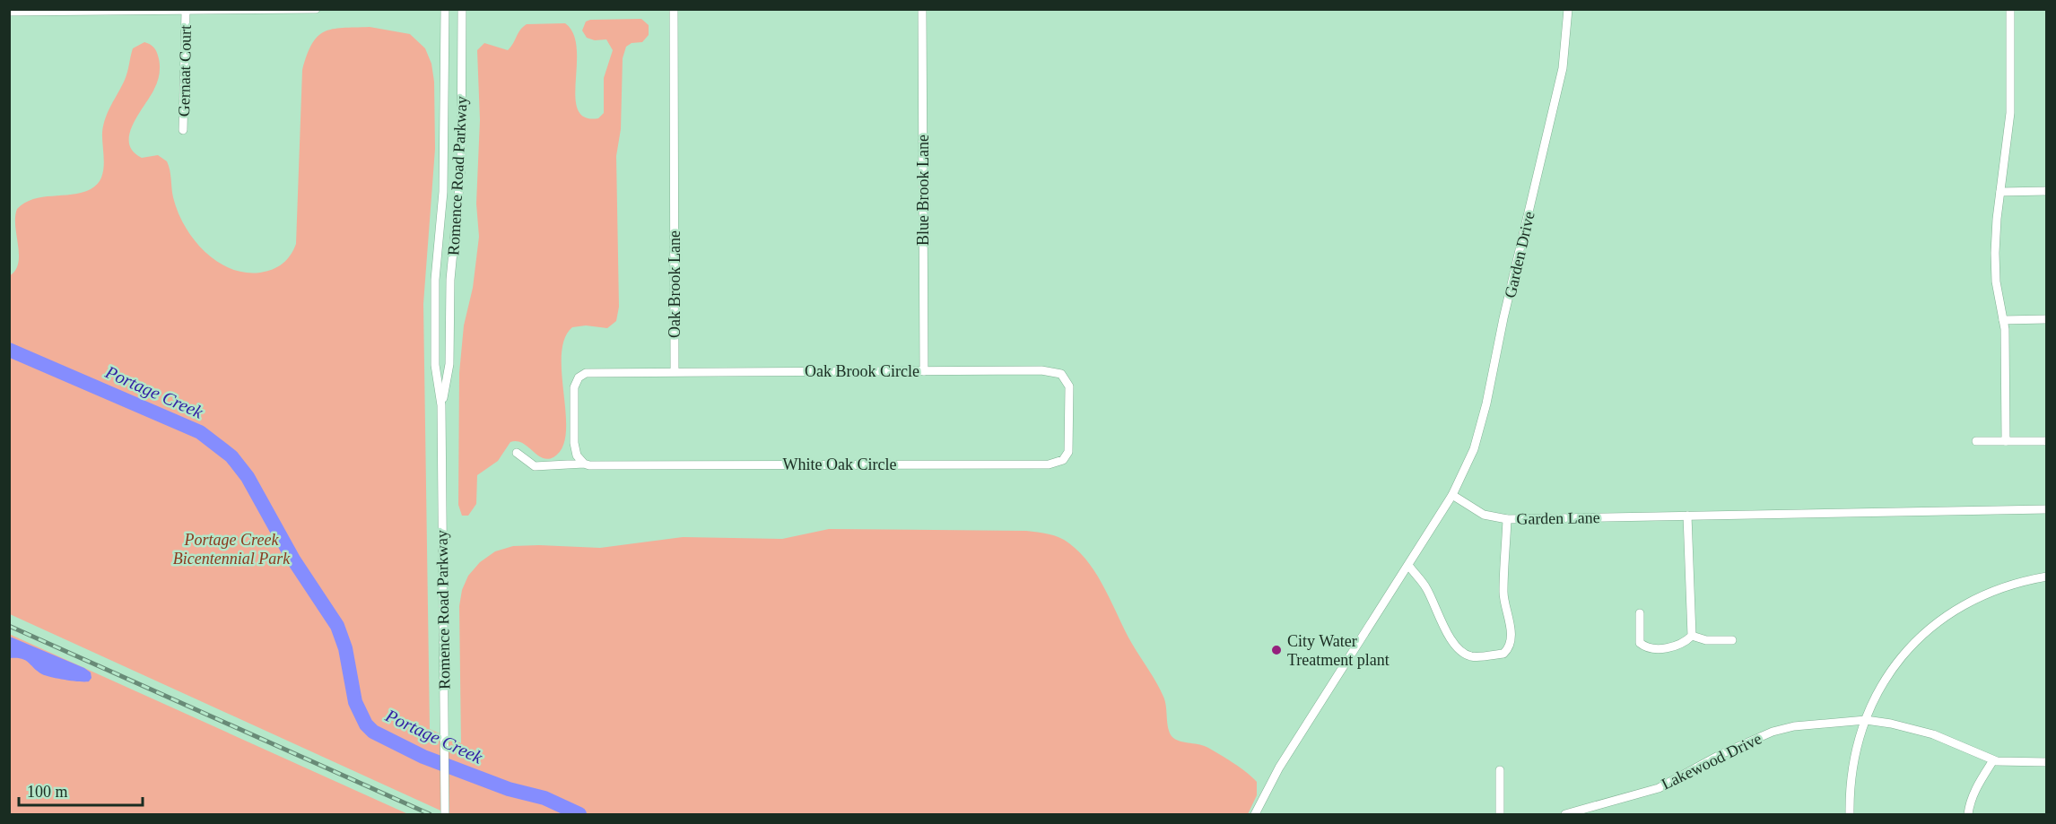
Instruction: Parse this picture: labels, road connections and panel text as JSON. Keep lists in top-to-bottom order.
{
  "streets": {
    "street": [
      "Gernaat Court",
      "Romence Road Parkway",
      "Blue Brook Lane",
      "Garden Drive",
      "Oak Brook Lane",
      "Oak Brook Circle",
      "White Oak Circle",
      "Garden Lane",
      "Lakewood Drive"
    ]
  },
  "crossings": [
    ["Blue Brook Lane", "Oak Brook Circle"],
    ["Garden Drive", "Garden Lane"],
    ["Oak Brook Lane", "Oak Brook Circle"],
    ["Oak Brook Circle", "White Oak Circle"]
  ],
  "water": ["Portage Creek"],
  "parks": ["Portage Creek Bicentennial Park"],
  "places": ["City Water Treatment plant"],
  "scale_bar": "100 m"
}
